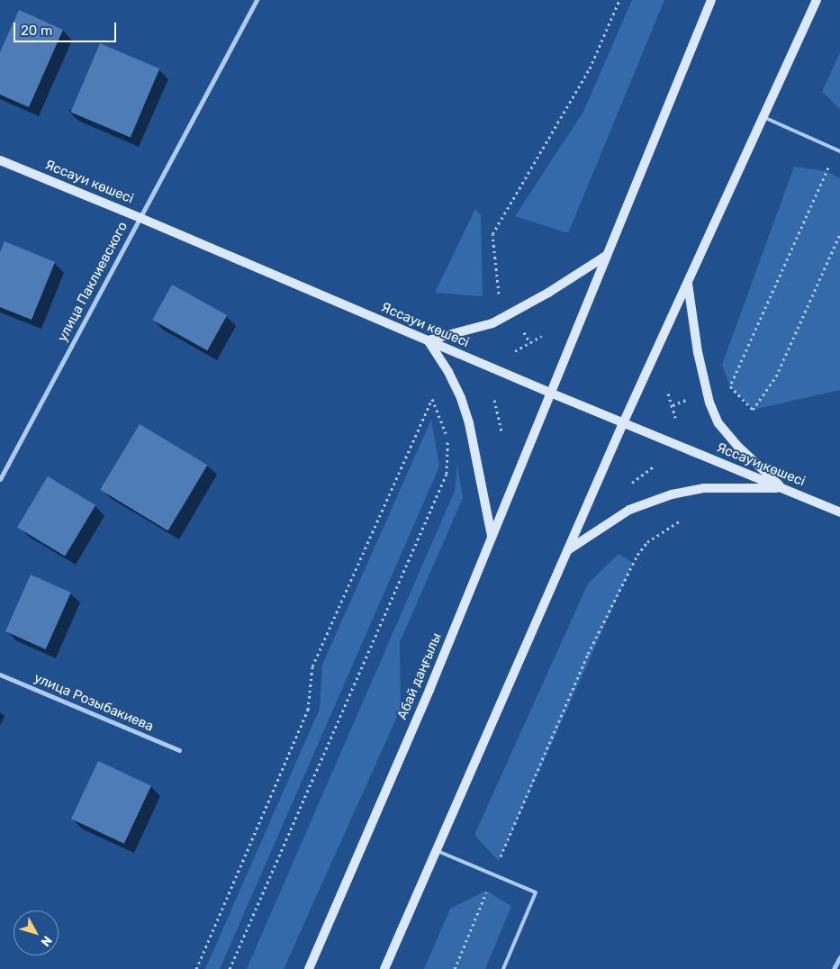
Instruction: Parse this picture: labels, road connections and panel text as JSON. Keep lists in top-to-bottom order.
{
  "streets": {
    "main road": ["Яссауи көшесі", "Абай даңғылы"],
    "street": ["улица Паклиевского", "улица Розыбакиева"]
  },
  "crossings": [
    ["Яссауи көшесі", "улица Паклиевского"],
    ["Яссауи көшесі", "Абай даңғылы"]
  ],
  "scale_bar": "20 m",
  "north": "bottom right"
}
